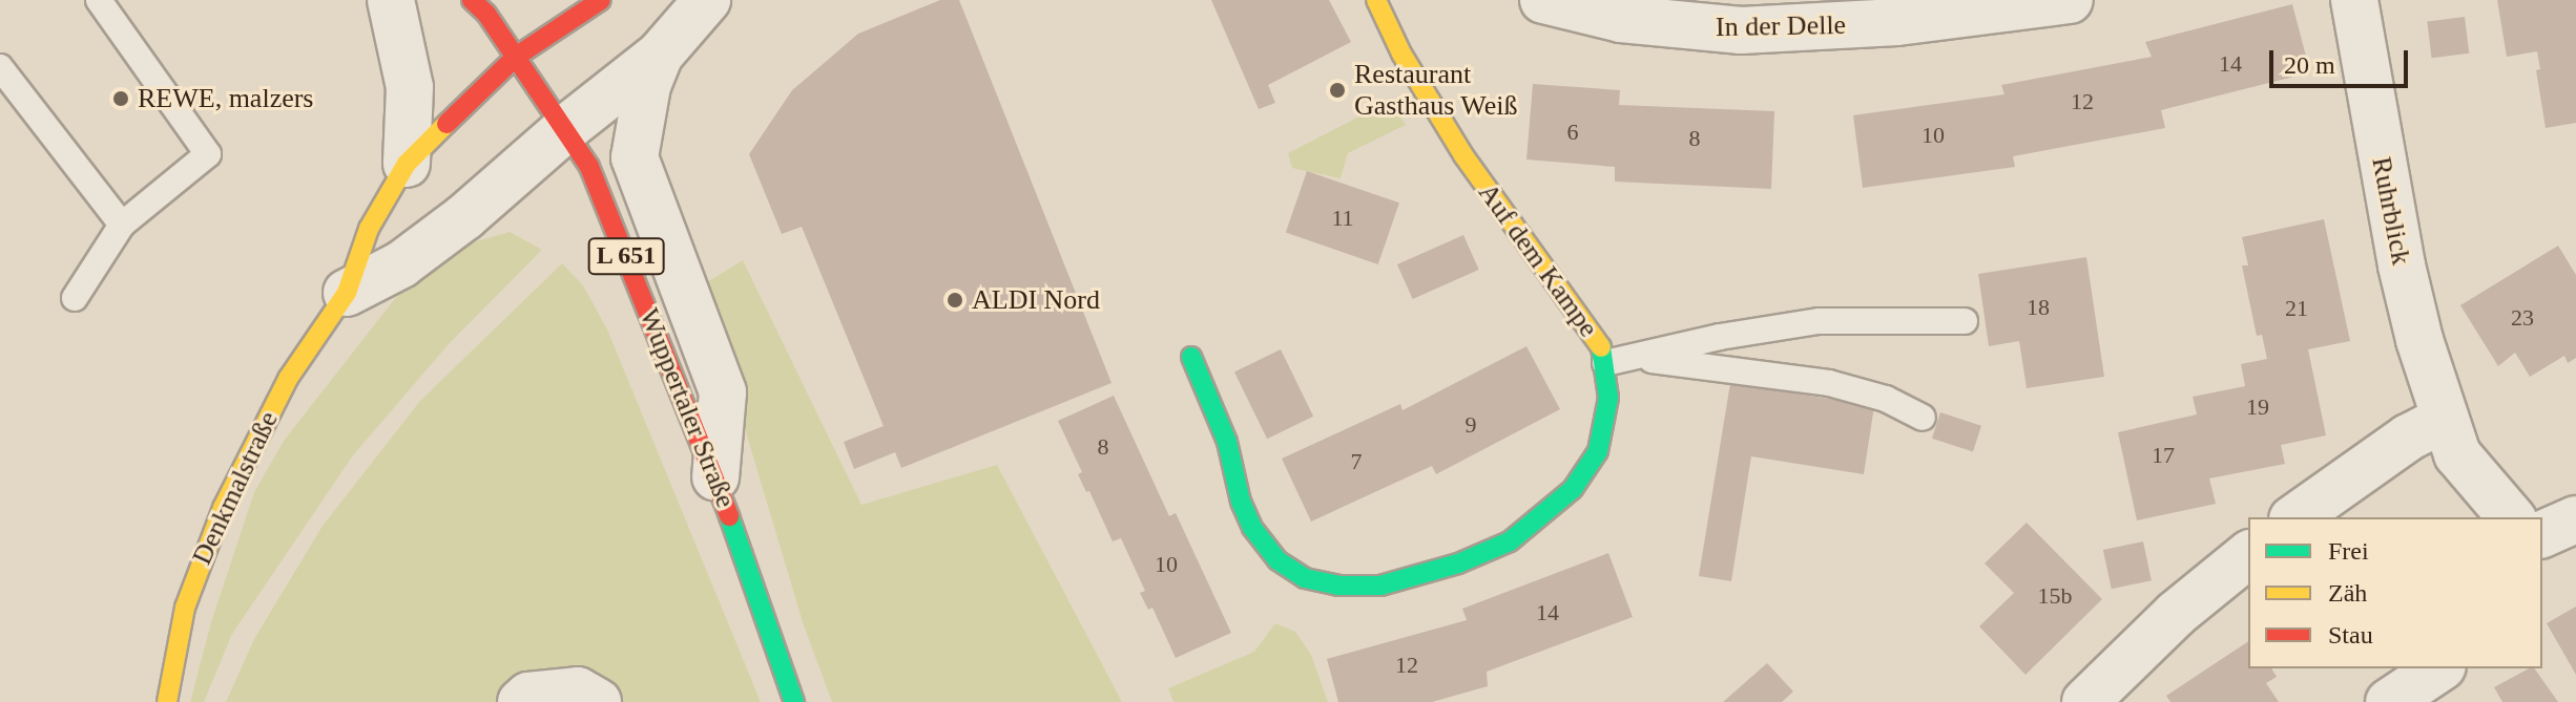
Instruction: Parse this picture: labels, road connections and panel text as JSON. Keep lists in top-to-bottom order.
{
  "streets": {
    "street": [
      "In der Delle",
      "Ruhrblick",
      "L 651",
      "Auf dem Kampe",
      "Wuppertaler Straße",
      "Denkmalstraße"
    ]
  },
  "crossings": [
    ["Wuppertaler Straße", "Denkmalstraße"]
  ],
  "places": ["Restaurant Gasthaus Weiß", "REWE, malzers", "ALDI Nord"],
  "house_numbers": [
    "14",
    "12",
    "6",
    "10",
    "8",
    "11",
    "18",
    "21",
    "23",
    "19",
    "9",
    "8",
    "17",
    "7",
    "10",
    "15b",
    "14",
    "12"
  ],
  "legend": ["Frei", "Zäh", "Stau"],
  "scale_bar": "20 m"
}
